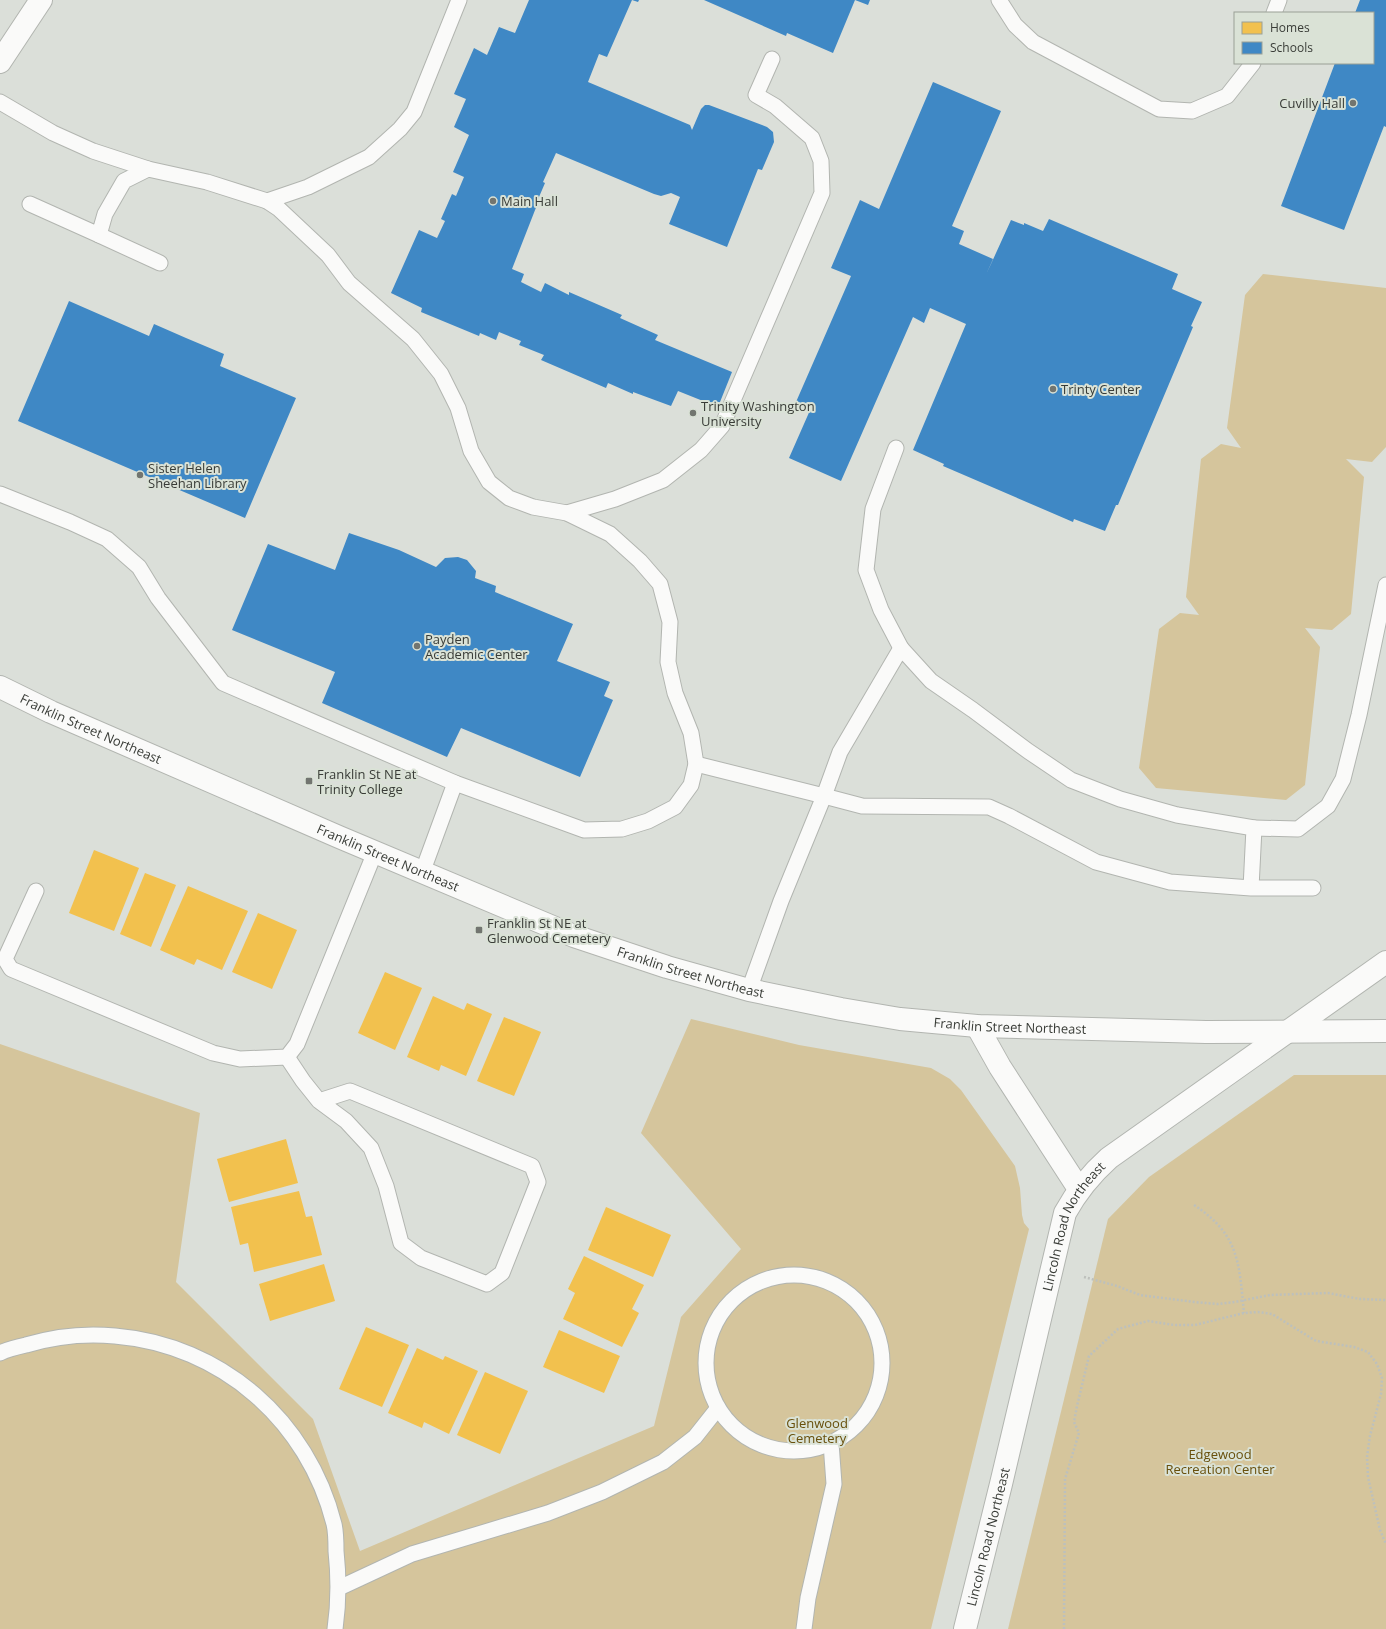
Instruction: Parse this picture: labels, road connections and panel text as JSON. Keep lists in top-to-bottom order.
{
  "streets": {
    "street": ["Franklin Street Northeast", "Lincoln Road Northeast"]
  },
  "crossings": [
    ["Franklin Street Northeast", "Lincoln Road Northeast"]
  ],
  "parks": ["Glenwood Cemetery", "Edgewood Recreation Center"],
  "places": {
    "other": [
      "Cuvilly Hall",
      "Main Hall",
      "Trinty Center",
      "Trinity Washington University",
      "Sister Helen Sheehan Library",
      "Payden Academic Center"
    ],
    "transit": ["Franklin St NE at Trinity College", "Franklin St NE at Glenwood Cemetery"]
  },
  "legend": ["Homes", "Schools"]
}
